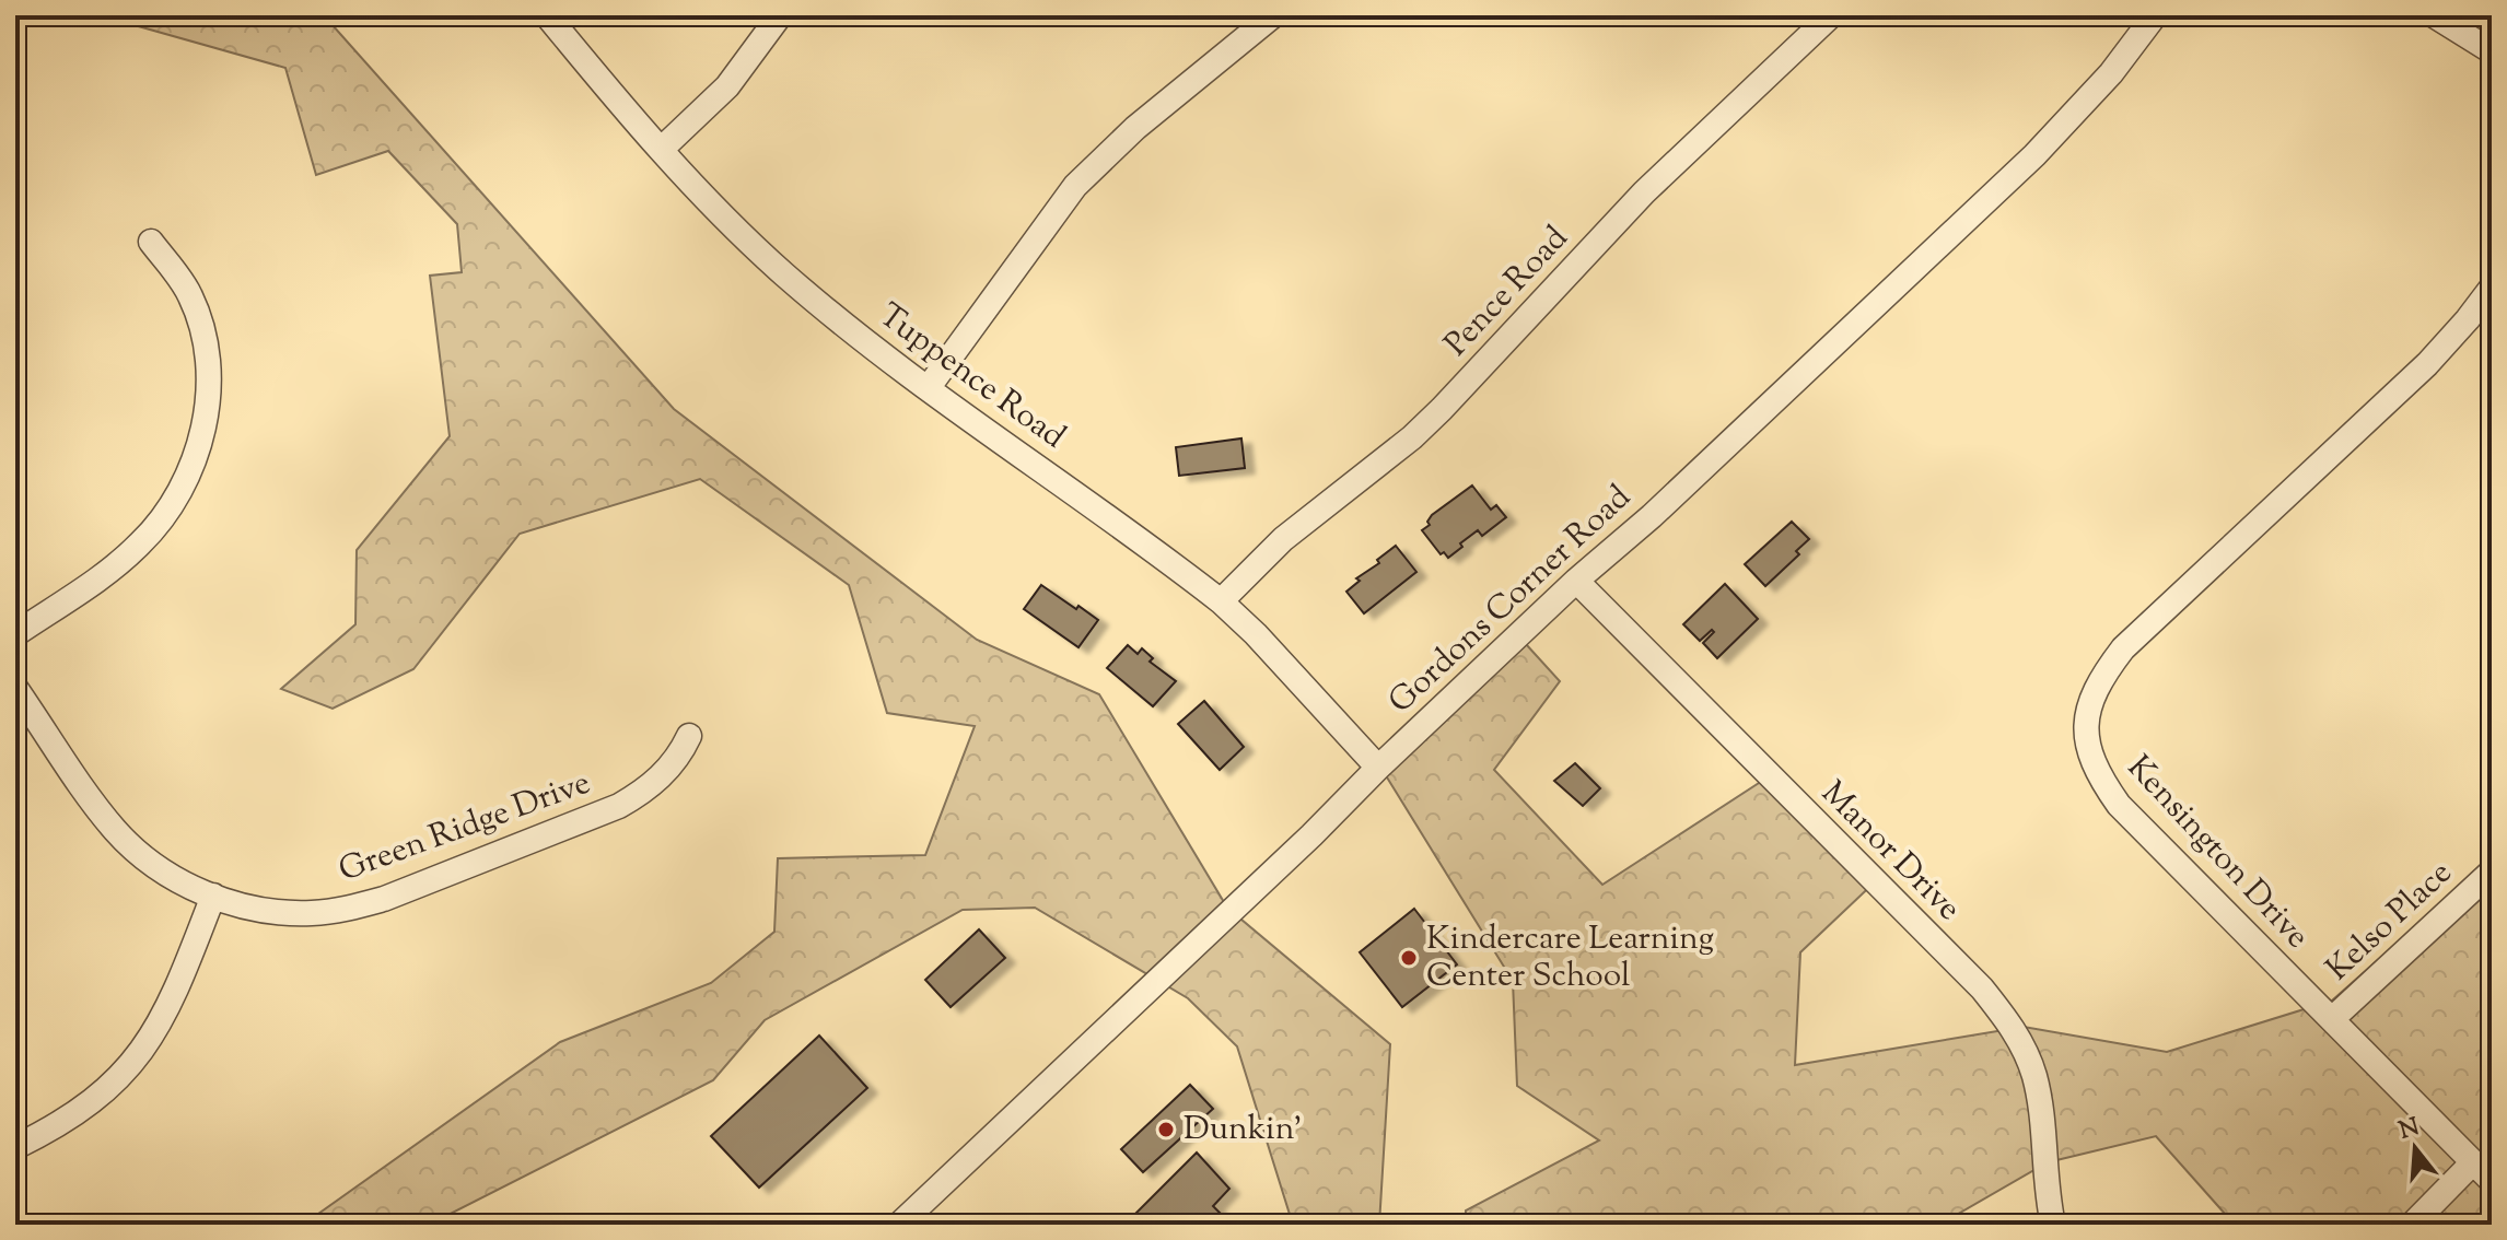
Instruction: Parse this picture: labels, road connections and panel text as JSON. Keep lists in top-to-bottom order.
{
  "streets": {
    "street": [
      "Pence Road",
      "Tuppence Road",
      "Gordons Corner Road",
      "Green Ridge Drive",
      "Manor Drive",
      "Kensington Drive",
      "Kelso Place"
    ]
  },
  "crossings": [
    ["Pence Road", "Tuppence Road"],
    ["Tuppence Road", "Gordons Corner Road"],
    ["Gordons Corner Road", "Manor Drive"],
    ["Kensington Drive", "Kelso Place"]
  ],
  "places": ["Kindercare Learning Center School", "Dunkin'"],
  "north": "top"
}
